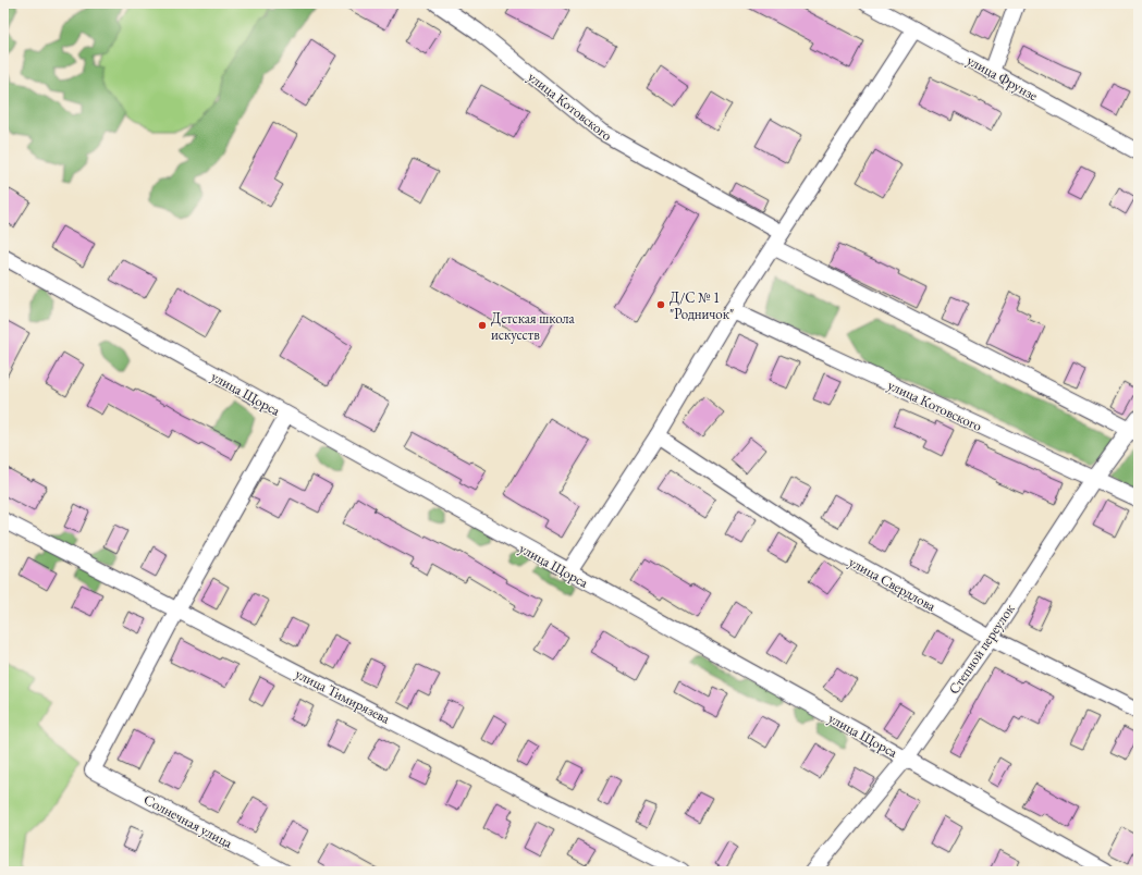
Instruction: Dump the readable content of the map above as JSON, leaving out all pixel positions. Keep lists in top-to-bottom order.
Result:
{
  "streets": {
    "street": [
      "улица Фрунзе",
      "улица Котовского",
      "улица Щорса",
      "улица Свердлова",
      "Степной переулок",
      "улица Тимирязева",
      "Солнечная улица"
    ]
  },
  "crossings": [
    ["улица Котовского", "Степной переулок"],
    ["улица Щорса", "Степной переулок"],
    ["улица Свердлова", "Степной переулок"],
    ["улица Тимирязева", "Солнечная улица"]
  ],
  "places": ["Д/С № 1 \"Родничок\"", "Детская школа искусств"]
}
